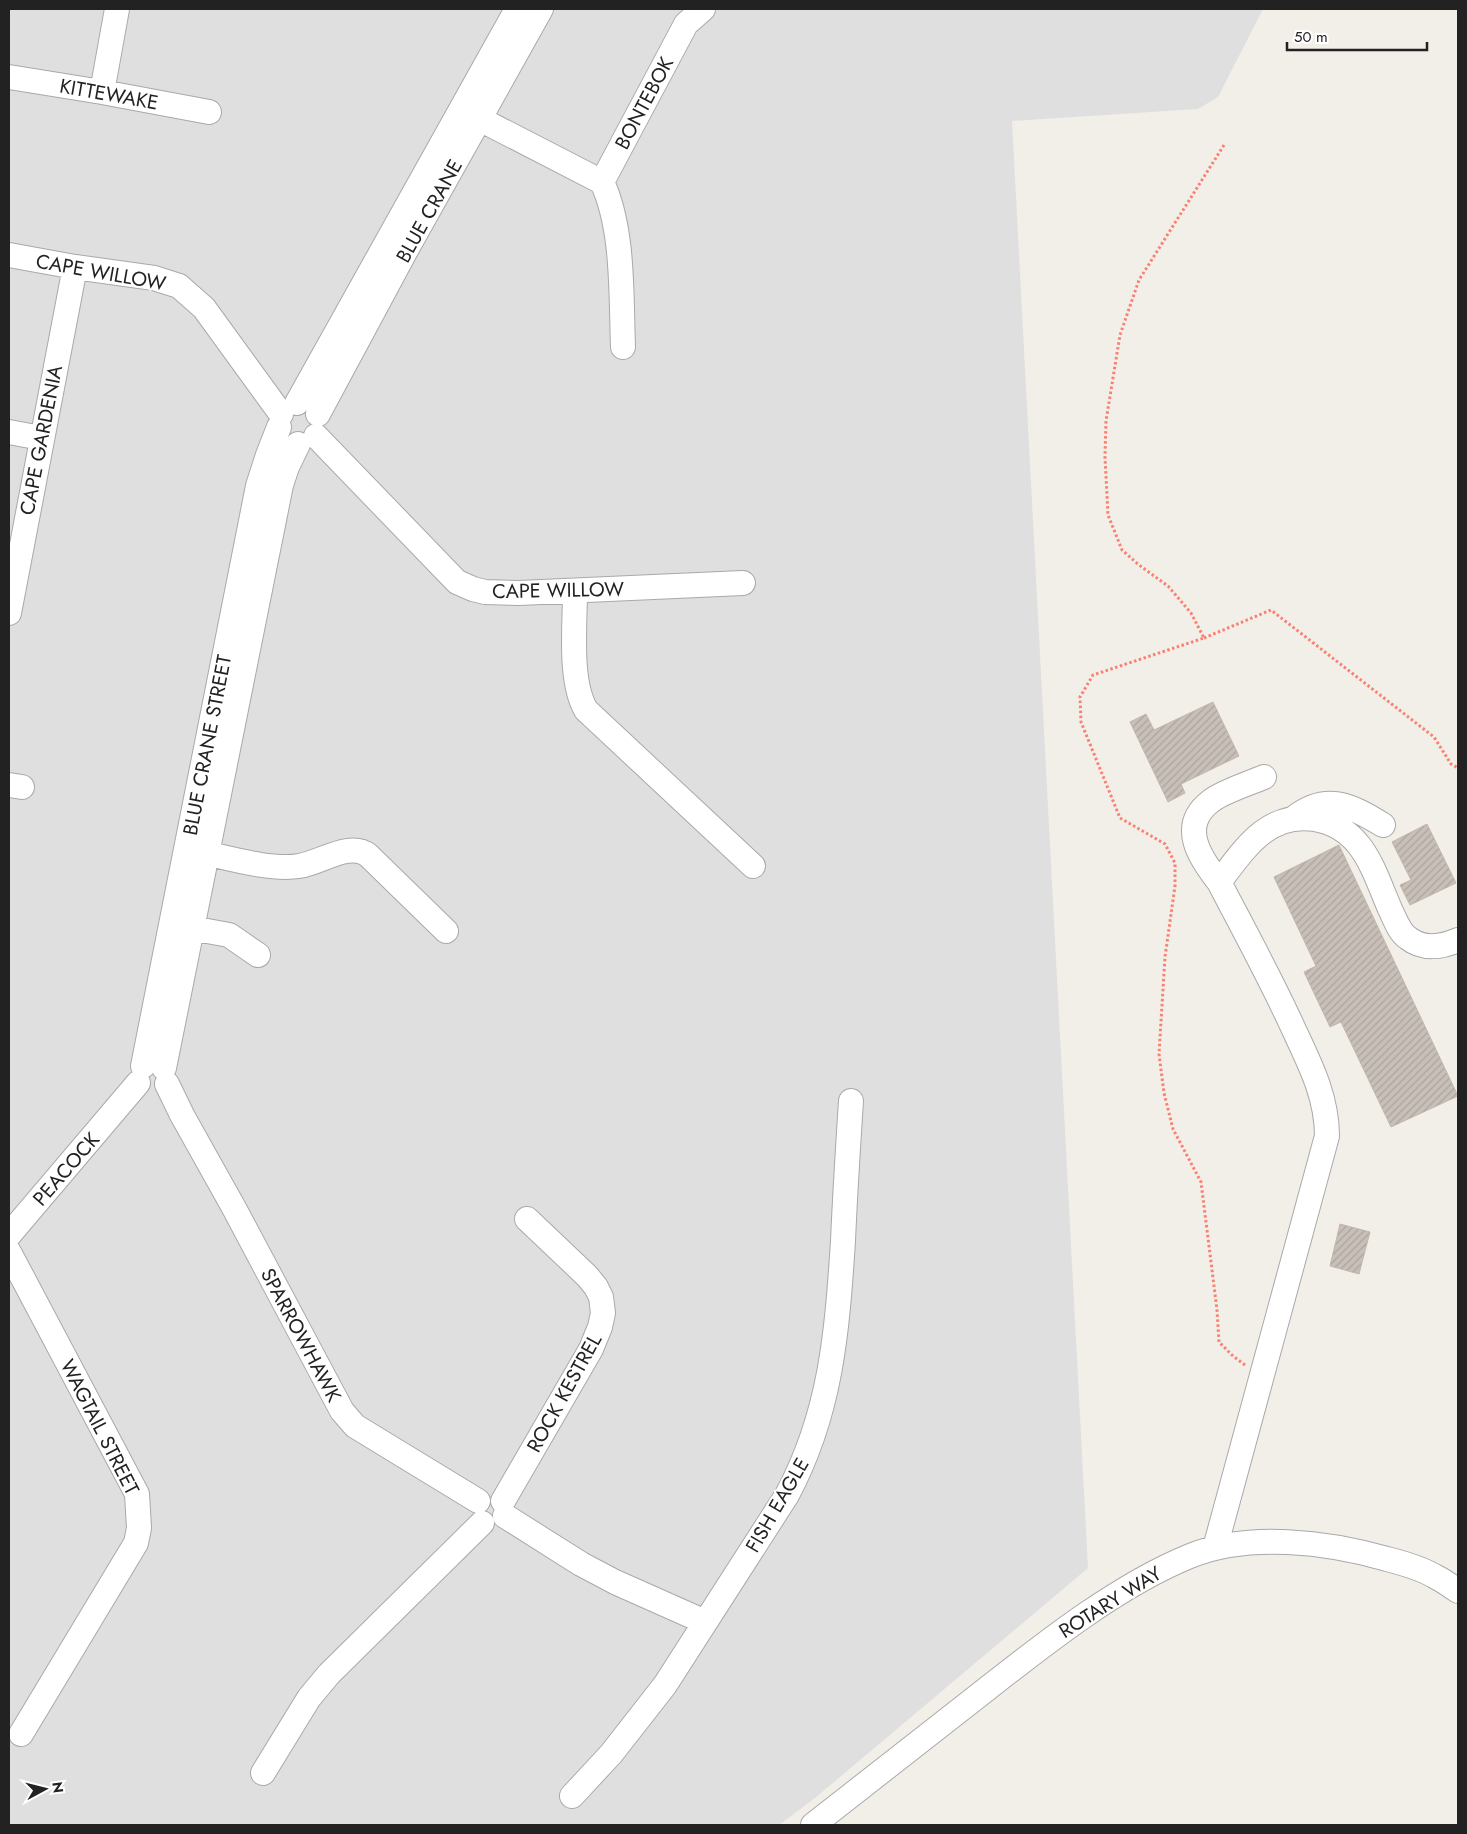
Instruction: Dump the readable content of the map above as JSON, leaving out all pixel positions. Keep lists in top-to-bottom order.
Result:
{
  "streets": {
    "street": [
      "KITTEWAKE",
      "BONTEBOK",
      "BLUE CRANE",
      "CAPE WILLOW",
      "CAPE GARDENIA",
      "BLUE CRANE STREET",
      "PEACOCK",
      "SPARROWHAWK",
      "ROCK KESTREL",
      "WAGTAIL STREET",
      "FISH EAGLE",
      "ROTARY WAY"
    ]
  },
  "crossings": [
    ["BLUE CRANE", "CAPE WILLOW"],
    ["BLUE CRANE", "BLUE CRANE STREET"],
    ["CAPE WILLOW", "CAPE GARDENIA"],
    ["CAPE WILLOW", "BLUE CRANE STREET"],
    ["BLUE CRANE STREET", "PEACOCK"],
    ["BLUE CRANE STREET", "SPARROWHAWK"],
    ["PEACOCK", "SPARROWHAWK"]
  ],
  "scale_bar": "50 m",
  "north": "right"
}
